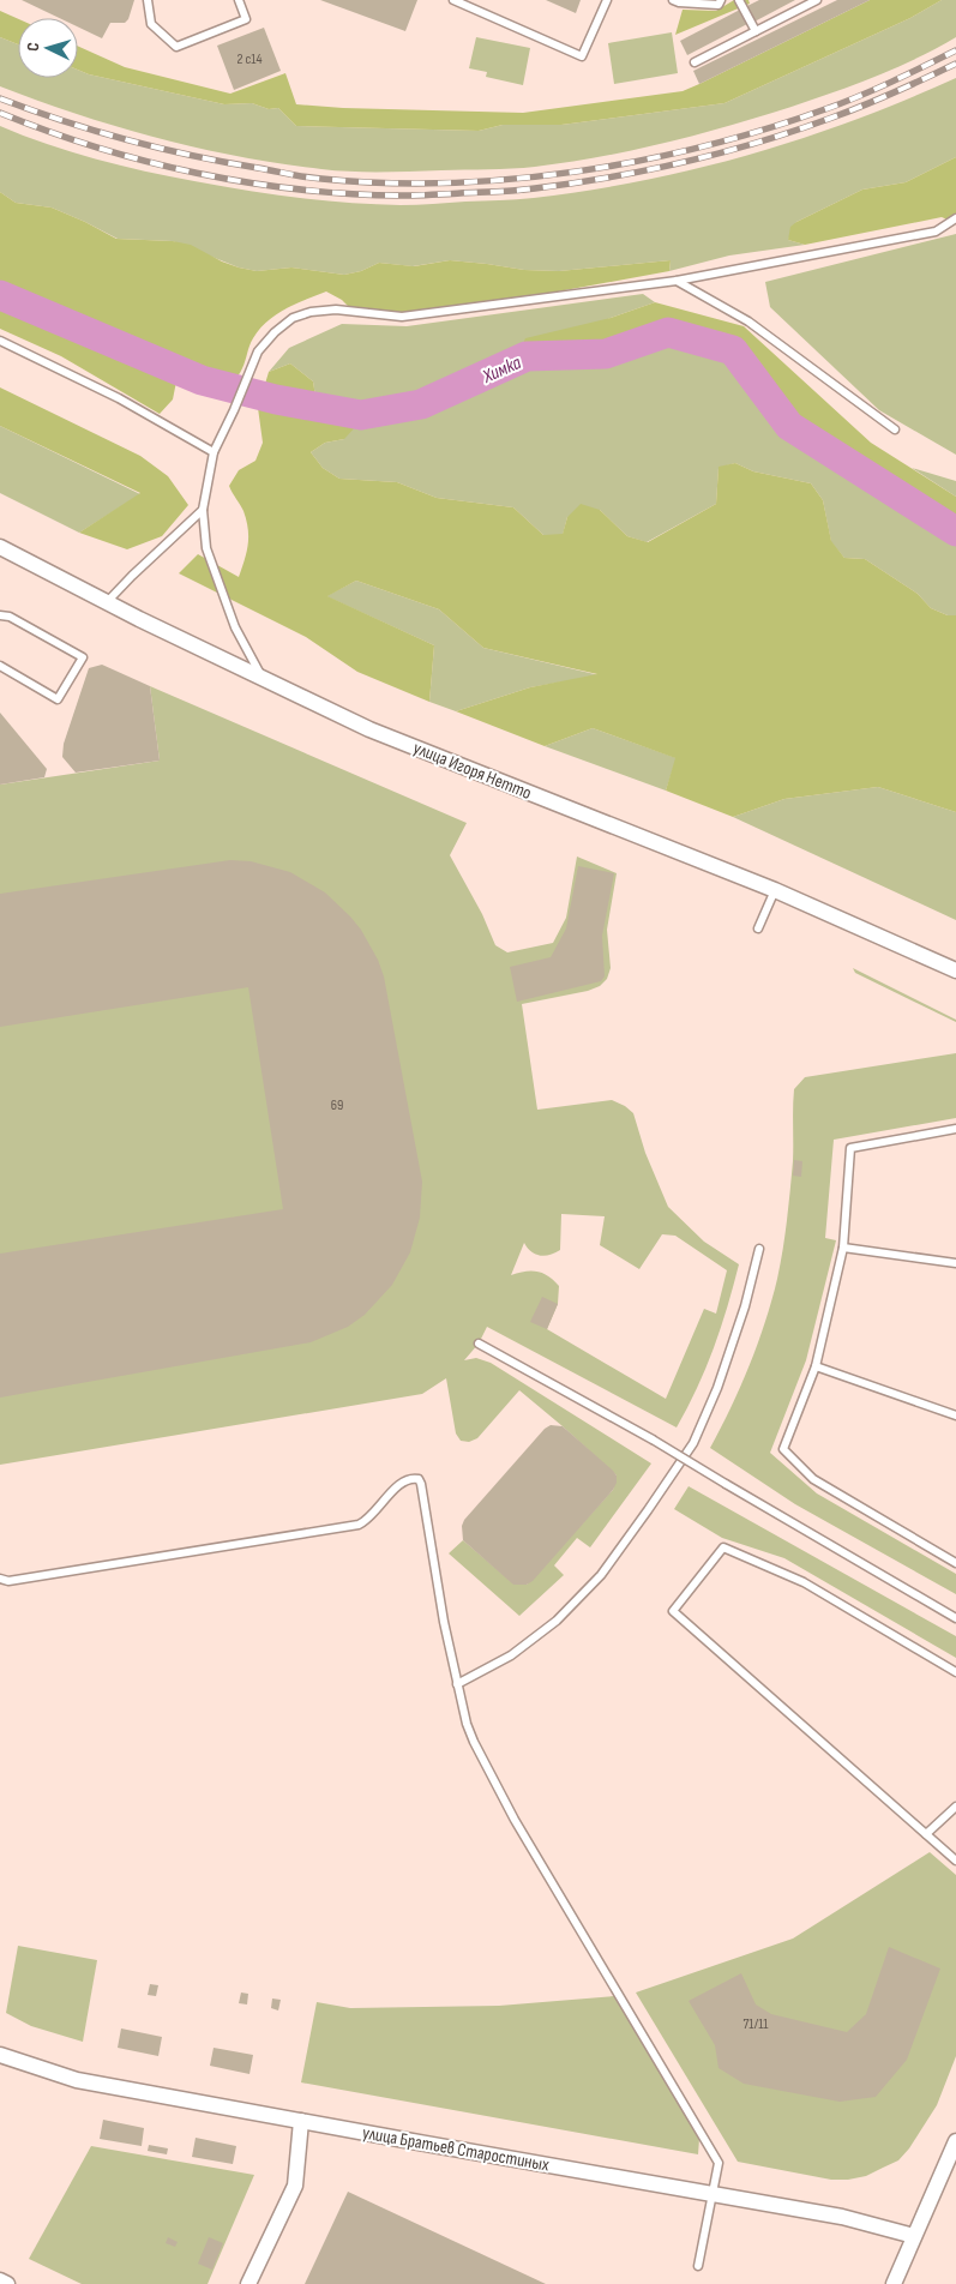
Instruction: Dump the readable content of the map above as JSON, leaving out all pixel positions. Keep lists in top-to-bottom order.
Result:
{
  "streets": {
    "street": ["улица Игоря Нетто", "улица Братьев Старостиных"]
  },
  "water": ["Химка"],
  "house_numbers": ["2 с14", "69", "71/11"],
  "north": "left"
}
